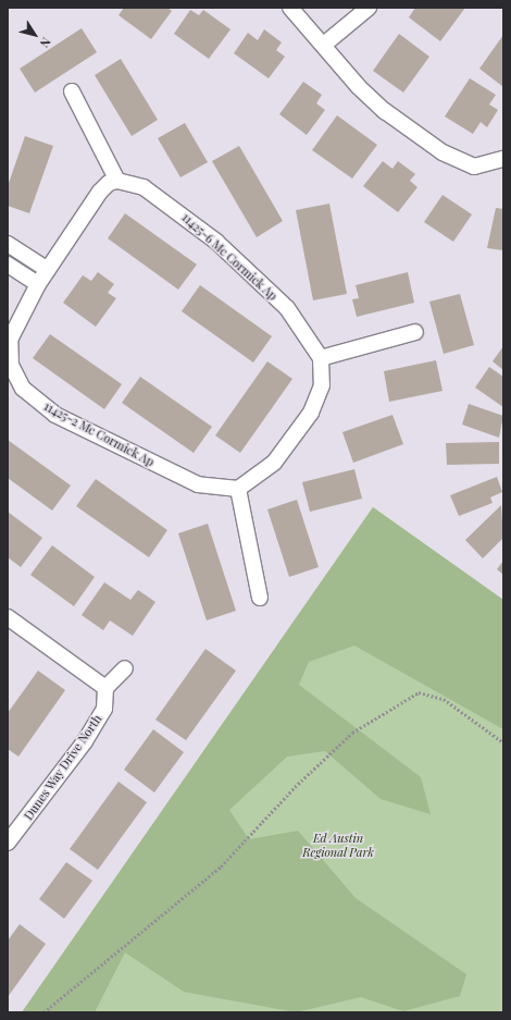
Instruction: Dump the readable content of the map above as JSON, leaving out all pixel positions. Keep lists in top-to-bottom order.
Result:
{
  "streets": {
    "street": ["11425-6 Mc Cormick Ap", "11425-2 Mc Cormick Ap", "Dunes Way Drive North"]
  },
  "crossings": [
    ["11425-6 Mc Cormick Ap", "11425-2 Mc Cormick Ap"]
  ],
  "parks": ["Ed Austin Regional Park"],
  "north": "bottom right"
}
